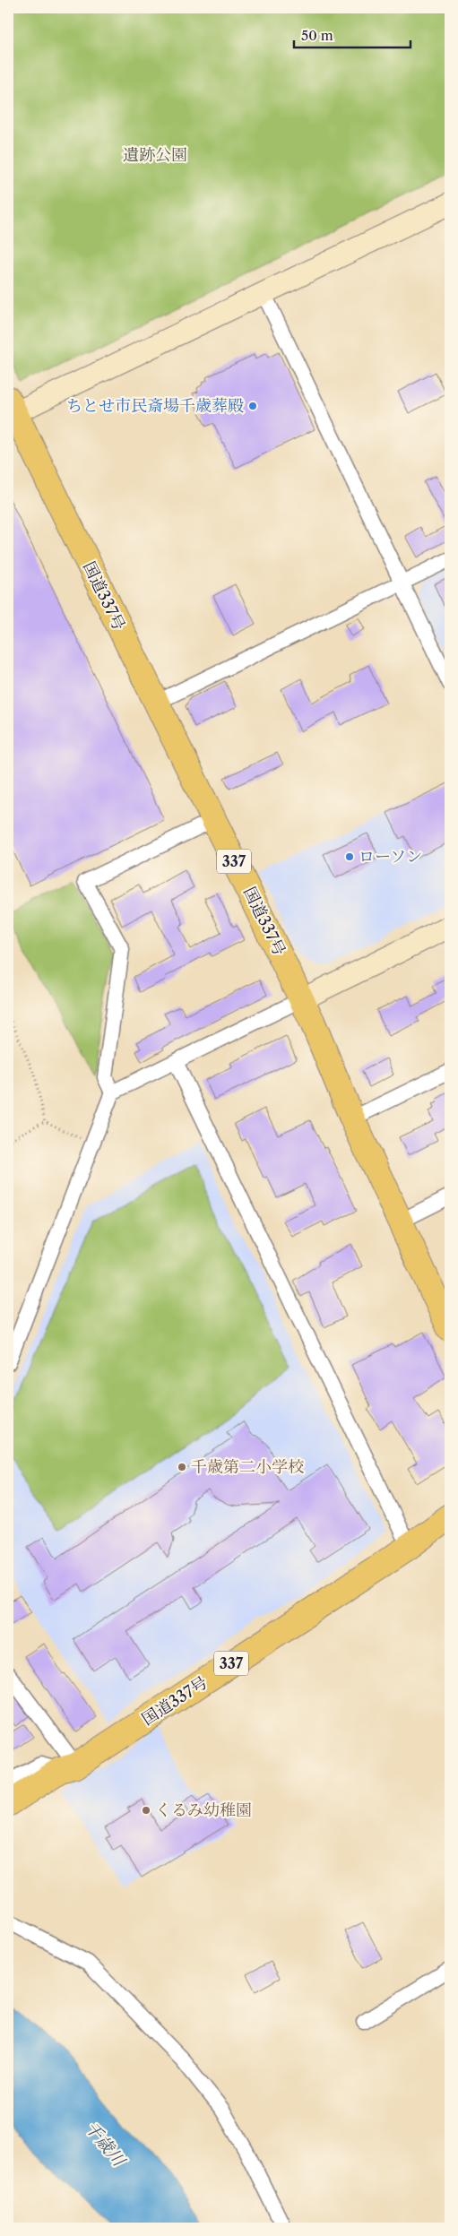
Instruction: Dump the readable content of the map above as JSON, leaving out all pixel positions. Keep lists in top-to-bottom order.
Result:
{
  "streets": {
    "highway": ["国道337号", "337"]
  },
  "water": ["千歳川"],
  "parks": ["遺跡公園"],
  "places": [
    "ちとせ市民斎場千歳葬殿",
    "ローソン",
    "千歳第二小学校",
    "くるみ幼稚園"
  ],
  "scale_bar": "50 m"
}
